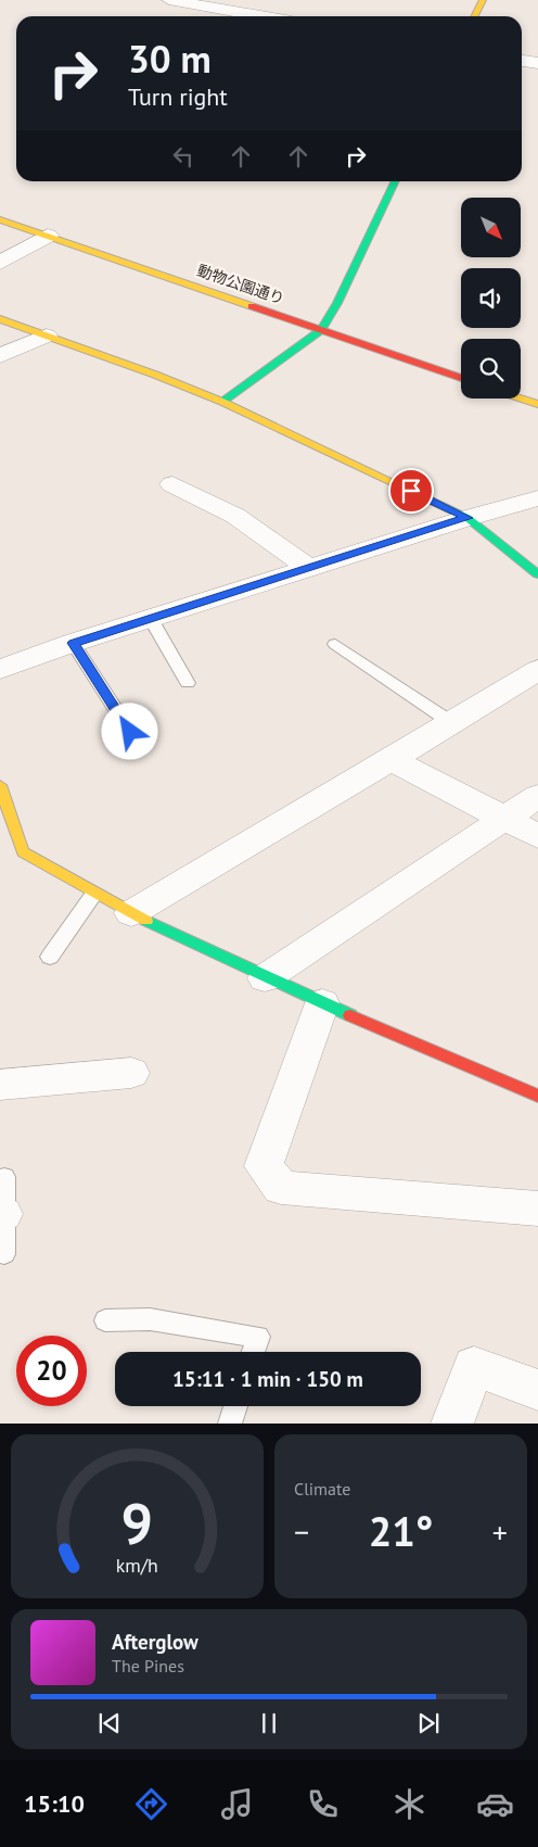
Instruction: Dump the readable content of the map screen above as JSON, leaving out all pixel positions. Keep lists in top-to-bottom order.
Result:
{
  "streets": {
    "street": ["動物公園通り"]
  },
  "north": "bottom right",
  "page": {
    "turn": ["30 m", "Turn right"],
    "limit": "20",
    "trip": "15:11 · 1 min · 150 m",
    "tile": "Climate",
    "heat": ["−", "21°", "+"],
    "song": ["Afterglow", "The Pines"],
    "tabs": "15:10",
    "gauge": ["9", "km/h"]
  }
}
